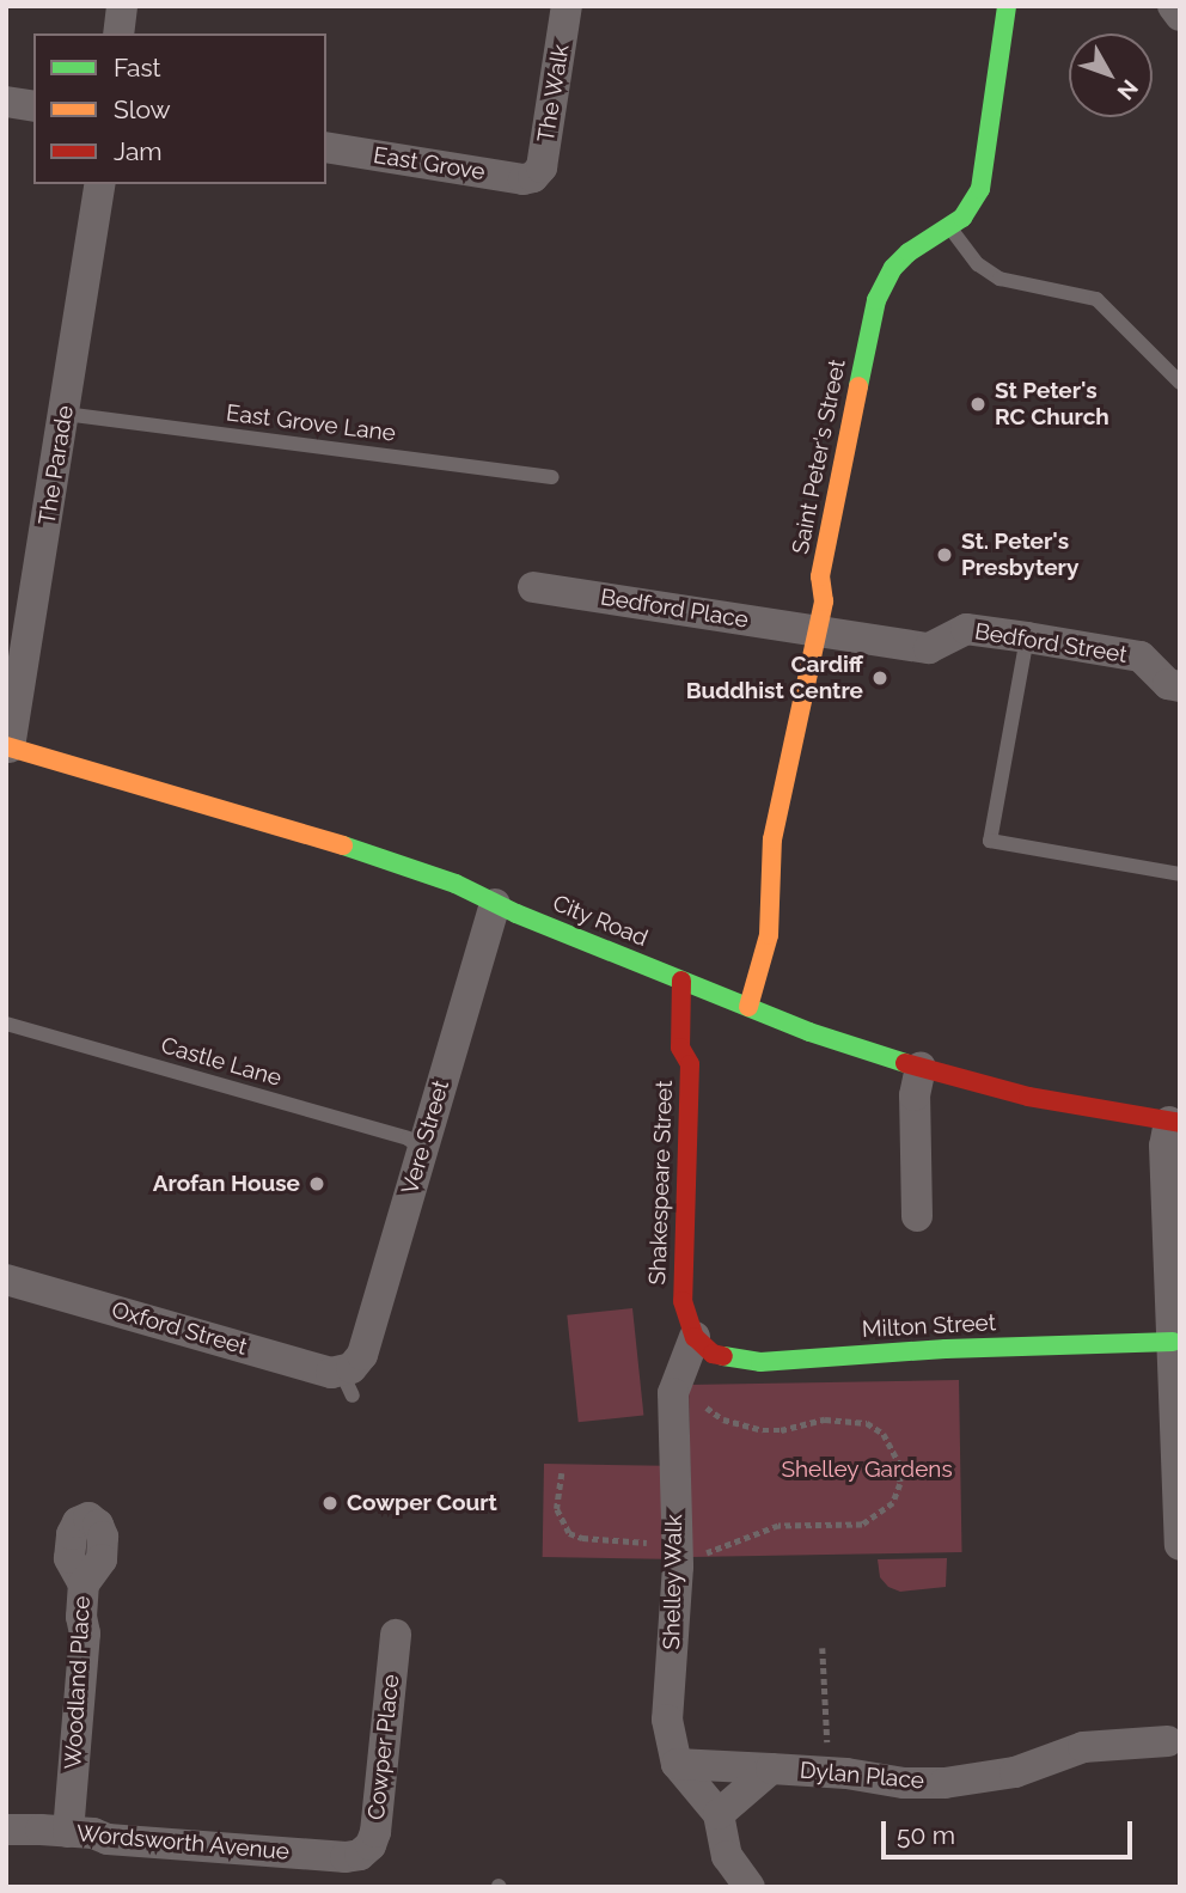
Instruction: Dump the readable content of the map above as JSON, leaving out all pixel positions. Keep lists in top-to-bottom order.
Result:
{
  "streets": {
    "street": [
      "The Walk",
      "East Grove",
      "Saint Peter's Street",
      "The Parade",
      "Bedford Place",
      "Bedford Street",
      "City Road",
      "Vere Street",
      "Shakespeare Street",
      "Milton Street",
      "Oxford Street",
      "Shelley Walk",
      "Woodland Place",
      "Cowper Place",
      "Dylan Place",
      "Wordsworth Avenue"
    ],
    "lane": ["East Grove Lane", "Castle Lane"]
  },
  "crossings": [
    ["The Walk", "East Grove"],
    ["East Grove Lane", "The Parade"],
    ["Saint Peter's Street", "Bedford Place"],
    ["Saint Peter's Street", "Bedford Street"],
    ["Saint Peter's Street", "City Road"],
    ["The Parade", "City Road"],
    ["Bedford Place", "Bedford Street"],
    ["City Road", "Vere Street"],
    ["City Road", "Shakespeare Street"],
    ["Castle Lane", "Vere Street"],
    ["Vere Street", "Oxford Street"],
    ["Shakespeare Street", "Milton Street"],
    ["Shakespeare Street", "Shelley Walk"],
    ["Milton Street", "Shelley Walk"],
    ["Shelley Walk", "Dylan Place"],
    ["Woodland Place", "Wordsworth Avenue"],
    ["Cowper Place", "Wordsworth Avenue"]
  ],
  "parks": ["Shelley Gardens"],
  "places": [
    "St Peter's RC Church",
    "St. Peter's Presbytery",
    "Cardiff Buddhist Centre",
    "Arofan House",
    "Cowper Court"
  ],
  "legend": ["Fast", "Slow", "Jam"],
  "scale_bar": "50 m",
  "north": "bottom right"
}
